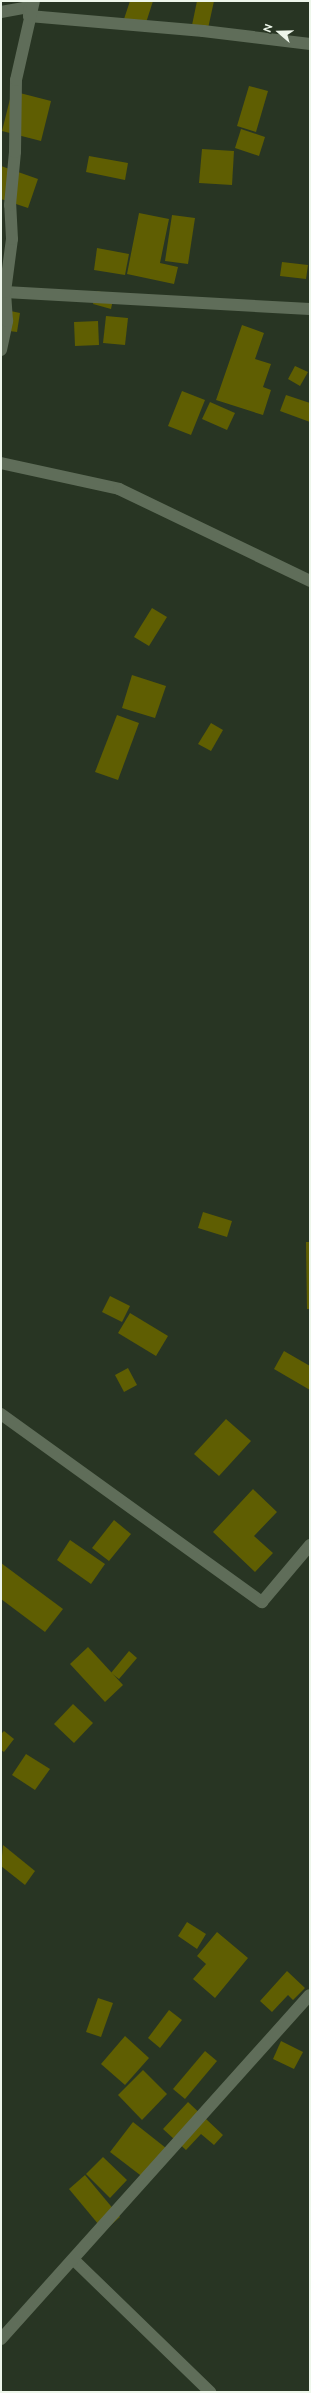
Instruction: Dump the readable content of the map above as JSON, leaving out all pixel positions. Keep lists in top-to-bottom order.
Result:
{
  "north": "left"
}
